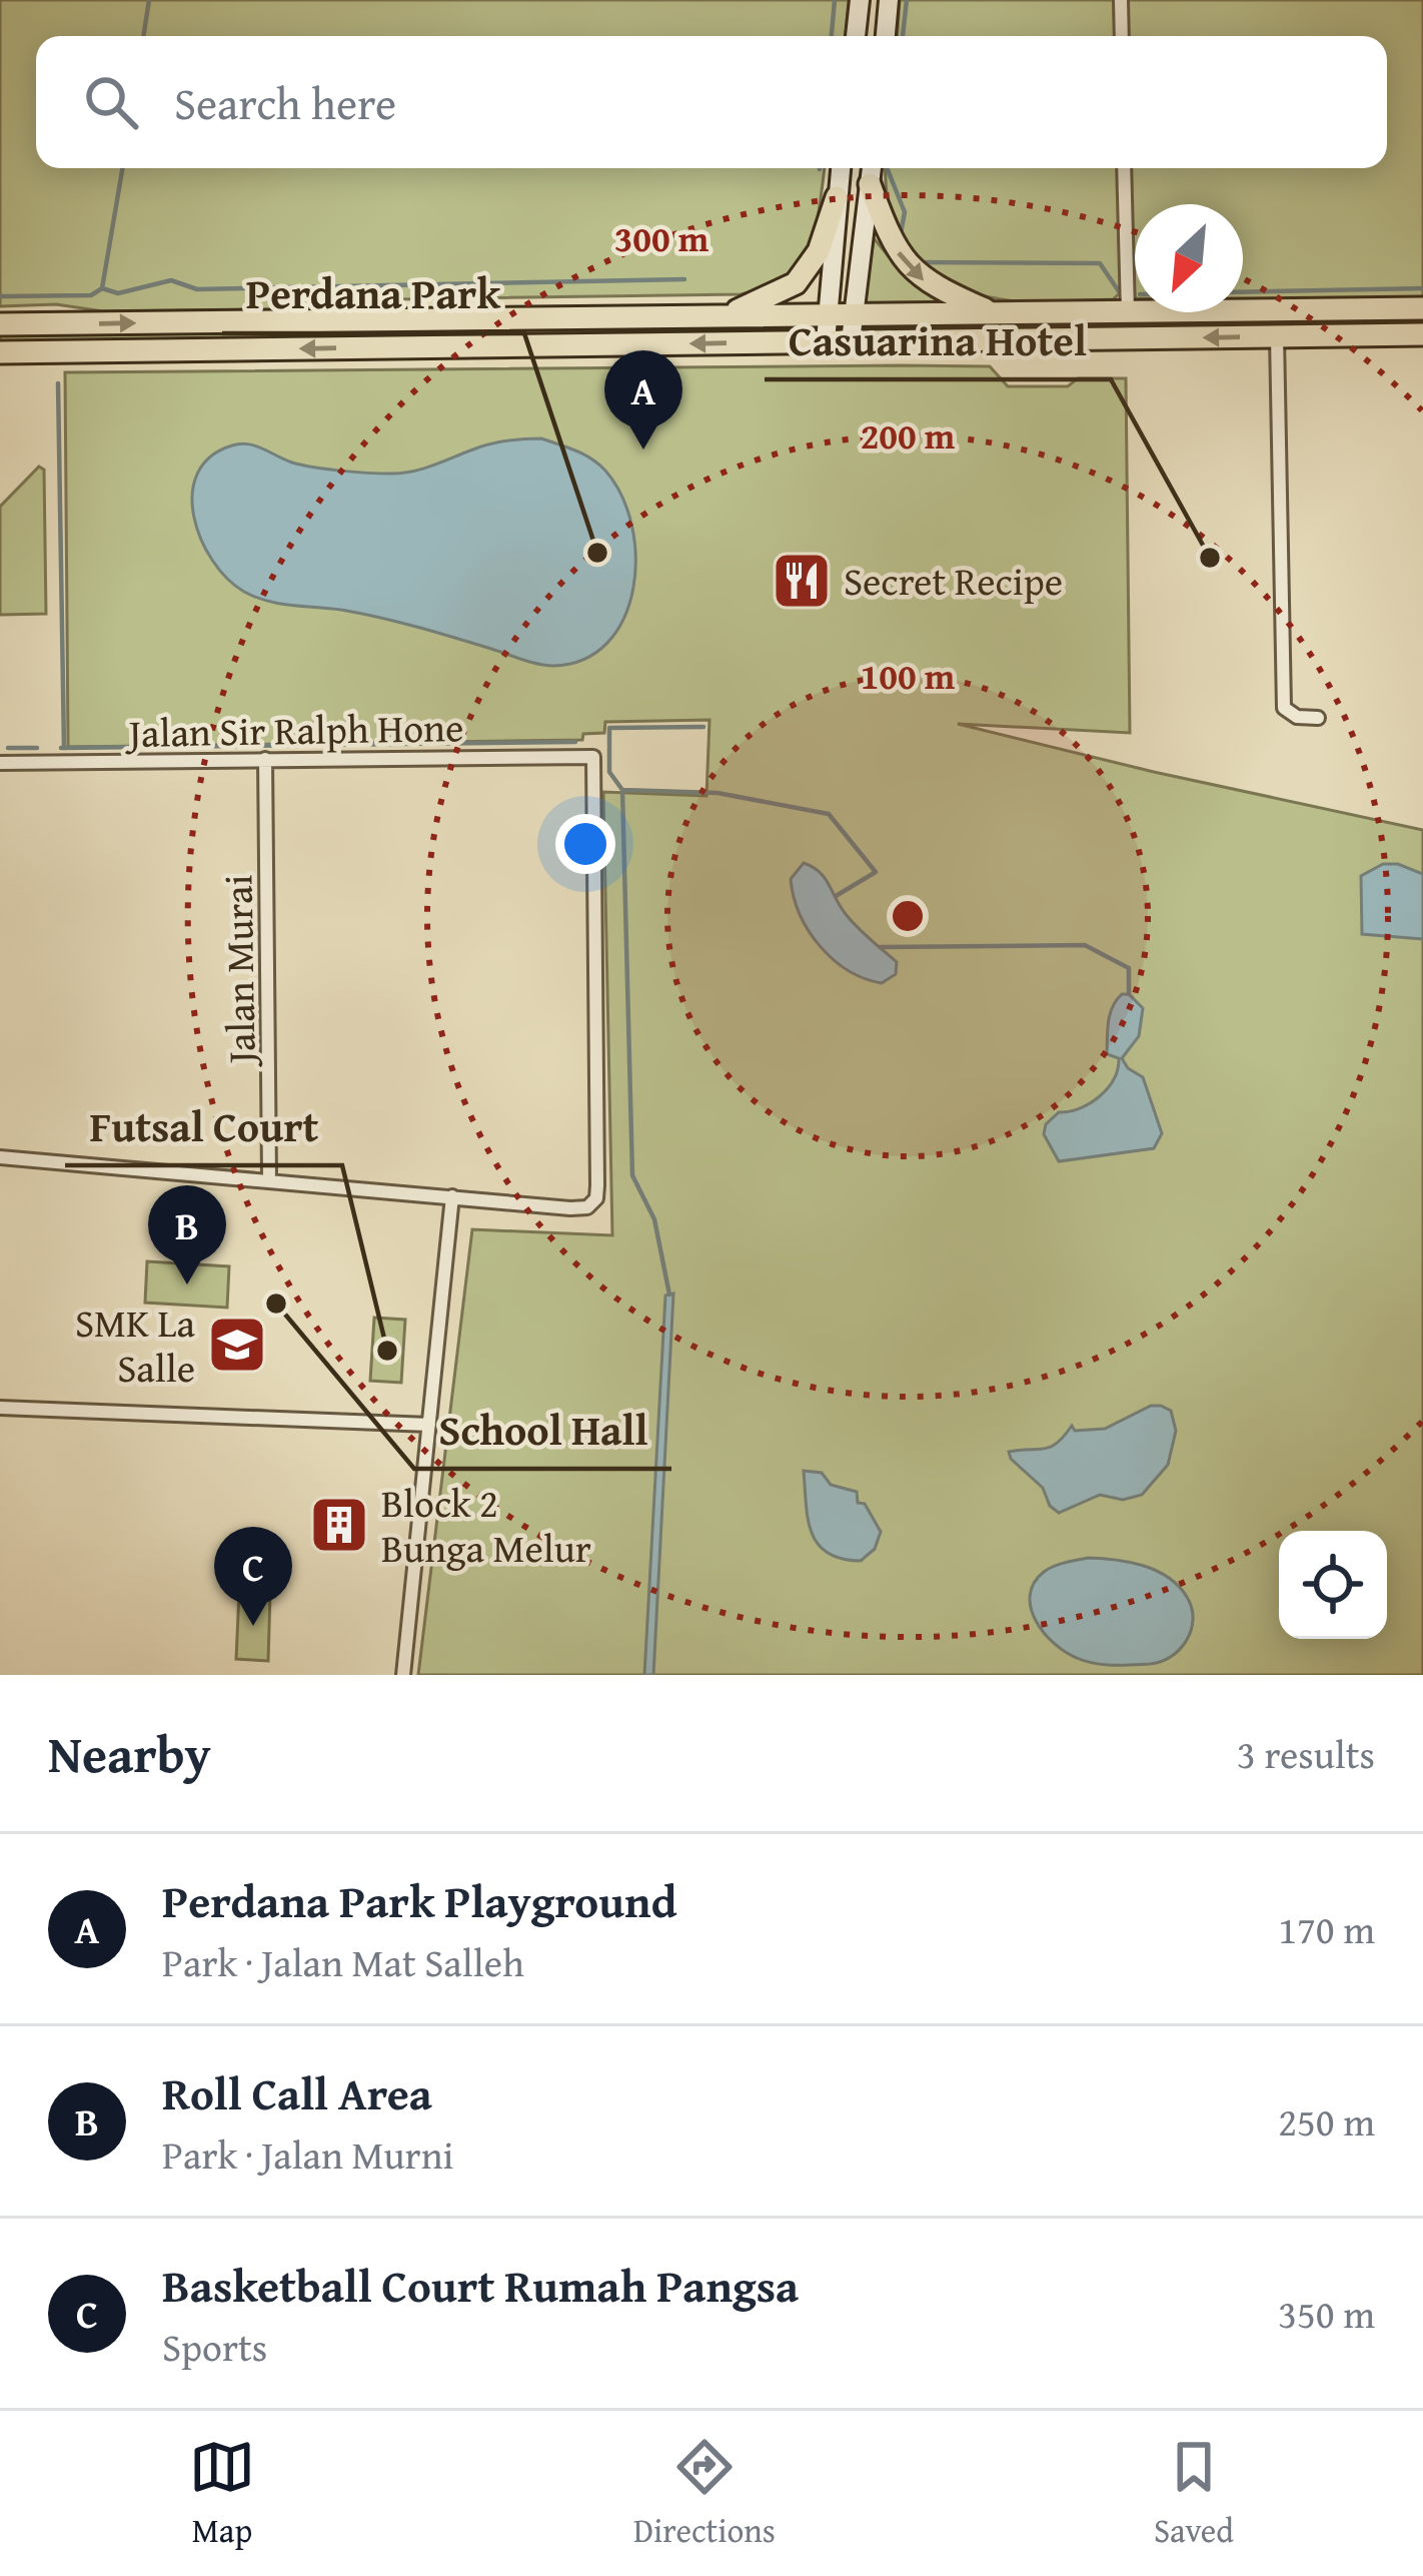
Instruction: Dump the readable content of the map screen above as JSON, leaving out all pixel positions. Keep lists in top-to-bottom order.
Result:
{
  "streets": {
    "street": ["Jalan Sir Ralph Hone", "Jalan Murai"]
  },
  "crossings": [
    ["Jalan Sir Ralph Hone", "Jalan Murai"]
  ],
  "places": {
    "other": [
      "Perdana Park",
      "Casuarina Hotel",
      "School Hall",
      "Futsal Court"
    ],
    "restaurant": ["Secret Recipe"],
    "school or university": ["SMK La Salle"],
    "building": ["Block 2 Bunga Melur"]
  },
  "north": "bottom left",
  "page": {
    "search": "Search here",
    "pins": ["A", "B", "C"],
    "heading": ["Nearby", "3 results"],
    "list": [
      {
        "mark": "A",
        "name": "Perdana Park Playground",
        "note": "Park · Jalan Mat Salleh",
        "value": "170 m"
      },
      {
        "mark": "B",
        "name": "Roll Call Area",
        "note": "Park · Jalan Murni",
        "value": "250 m"
      },
      {
        "mark": "C",
        "name": "Basketball Court Rumah Pangsa",
        "note": "Sports",
        "value": "350 m"
      }
    ],
    "nav": ["Map", "Directions", "Saved"]
  },
  "rings": ["300 m", "200 m", "100 m"]
}
